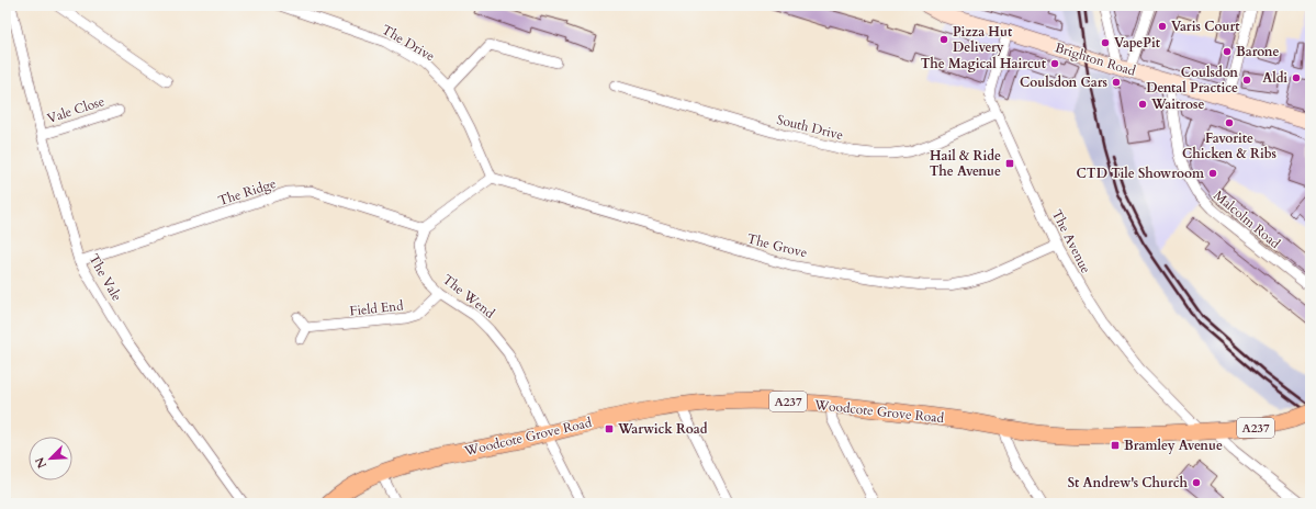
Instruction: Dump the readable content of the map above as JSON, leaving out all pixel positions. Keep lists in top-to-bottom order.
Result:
{
  "streets": {
    "main road": ["Brighton Road", "A237", "Woodcote Grove Road"],
    "street": [
      "The Drive",
      "Vale Close",
      "South Drive",
      "The Ridge",
      "Malcolm Road",
      "The Avenue",
      "The Grove",
      "The Vale",
      "The Wend",
      "Field End"
    ]
  },
  "crossings": [
    ["The Drive", "The Grove"],
    ["Brighton Road", "Malcolm Road"],
    ["Brighton Road", "The Avenue"],
    ["Vale Close", "The Vale"],
    ["South Drive", "The Avenue"],
    ["The Ridge", "The Vale"],
    ["The Ridge", "The Wend"],
    ["The Avenue", "The Grove"],
    ["The Avenue", "Woodcote Grove Road"],
    ["The Wend", "Field End"],
    ["The Wend", "Woodcote Grove Road"]
  ],
  "places": {
    "other": [
      "Varis Court",
      "Pizza Hut Delivery",
      "VapePit",
      "Barone",
      "The Magical Haircut",
      "Aldi",
      "Coulsdon Dental Practice",
      "Coulsdon Cars",
      "Waitrose",
      "Favorite Chicken & Ribs",
      "CTD Tile Showroom",
      "St Andrew's Church"
    ],
    "transit": ["Hail & Ride The Avenue", "Warwick Road", "Bramley Avenue"]
  },
  "north": "bottom left"
}
